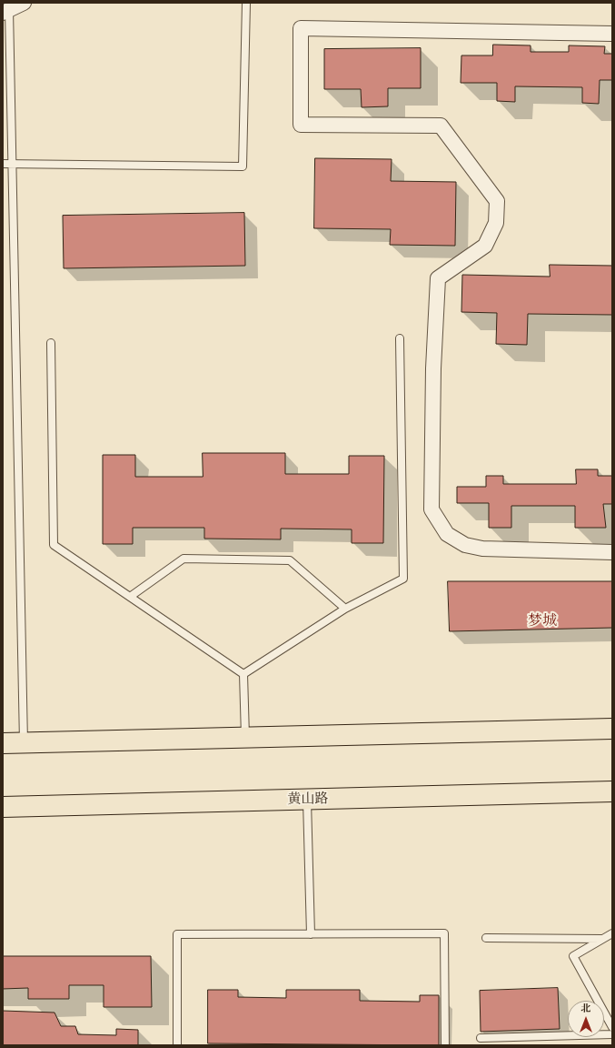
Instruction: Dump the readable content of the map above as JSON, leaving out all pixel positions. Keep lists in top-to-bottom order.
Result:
{
  "streets": {
    "main road": ["黄山路"]
  },
  "districts": ["梦城"],
  "north": "top"
}
